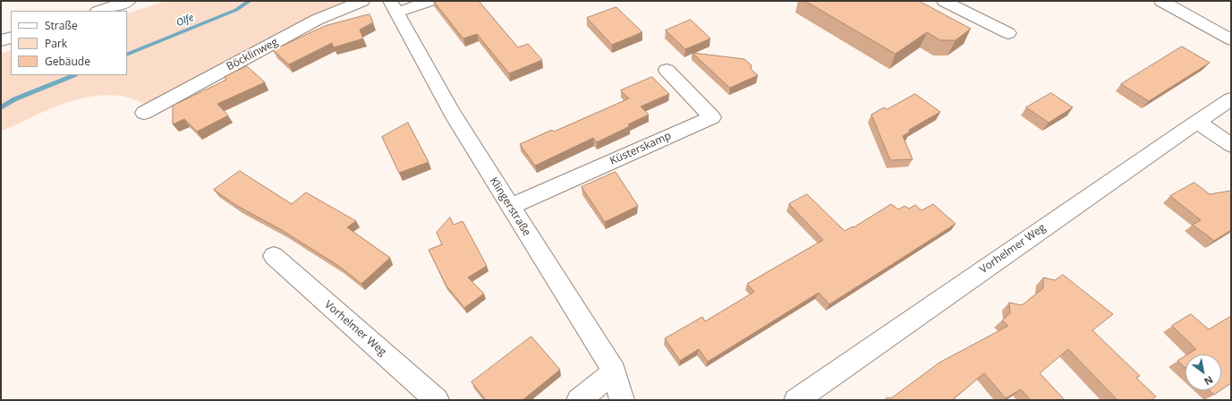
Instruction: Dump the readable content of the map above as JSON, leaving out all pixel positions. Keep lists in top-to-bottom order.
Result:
{
  "streets": {
    "street": [
      "Böcklinweg",
      "Küsterskamp",
      "Klingerstraße",
      "Vorhelmer Weg"
    ]
  },
  "crossings": [
    ["Küsterskamp", "Klingerstraße"]
  ],
  "water": ["Olfe"],
  "legend": ["Straße", "Park", "Gebäude"],
  "north": "bottom right"
}
